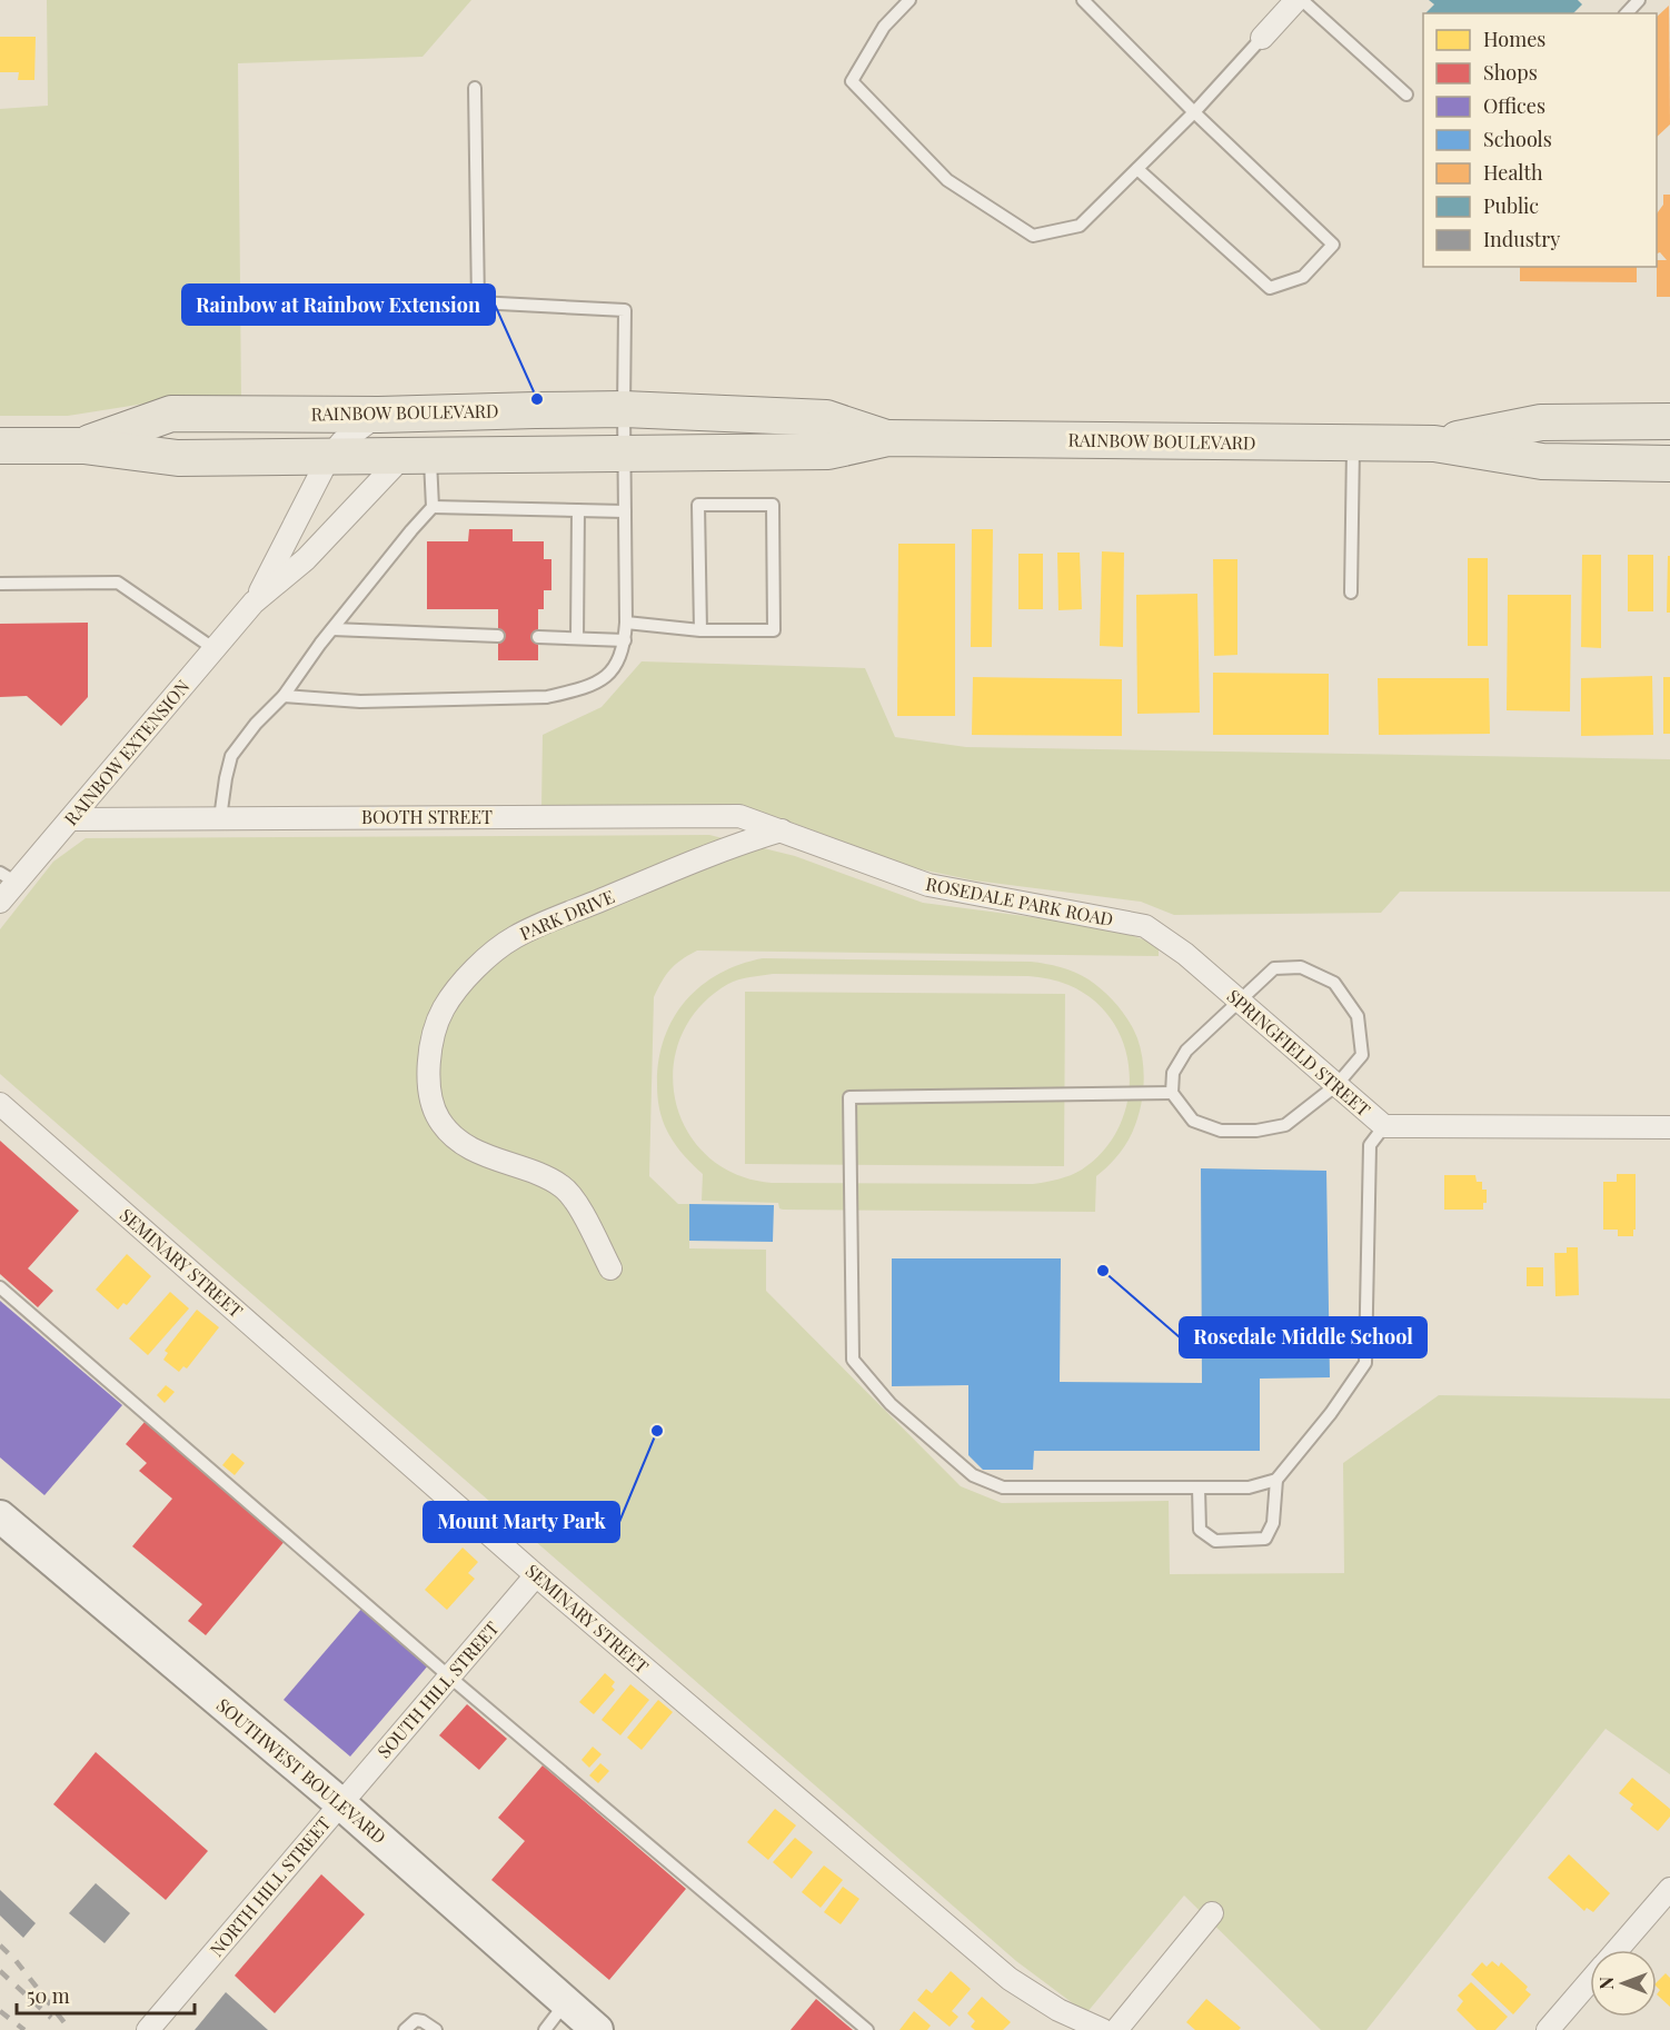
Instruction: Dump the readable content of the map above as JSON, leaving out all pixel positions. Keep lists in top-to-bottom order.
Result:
{
  "streets": {
    "main road": ["RAINBOW BOULEVARD", "SOUTHWEST BOULEVARD"],
    "street": [
      "RAINBOW EXTENSION",
      "BOOTH STREET",
      "ROSEDALE PARK ROAD",
      "PARK DRIVE",
      "SPRINGFIELD STREET",
      "SEMINARY STREET",
      "SOUTH HILL STREET",
      "NORTH HILL STREET"
    ]
  },
  "crossings": [
    ["RAINBOW BOULEVARD", "RAINBOW EXTENSION"],
    ["RAINBOW EXTENSION", "BOOTH STREET"],
    ["BOOTH STREET", "ROSEDALE PARK ROAD"],
    ["BOOTH STREET", "PARK DRIVE"],
    ["ROSEDALE PARK ROAD", "PARK DRIVE"],
    ["ROSEDALE PARK ROAD", "SPRINGFIELD STREET"],
    ["SEMINARY STREET", "SOUTH HILL STREET"],
    ["SOUTH HILL STREET", "SOUTHWEST BOULEVARD"],
    ["SOUTH HILL STREET", "NORTH HILL STREET"],
    ["SOUTHWEST BOULEVARD", "NORTH HILL STREET"]
  ],
  "places": ["Rainbow at Rainbow Extension", "Rosedale Middle School", "Mount Marty Park"],
  "legend": [
    "Homes",
    "Shops",
    "Offices",
    "Schools",
    "Health",
    "Public",
    "Industry"
  ],
  "scale_bar": "50 m",
  "north": "left"
}
